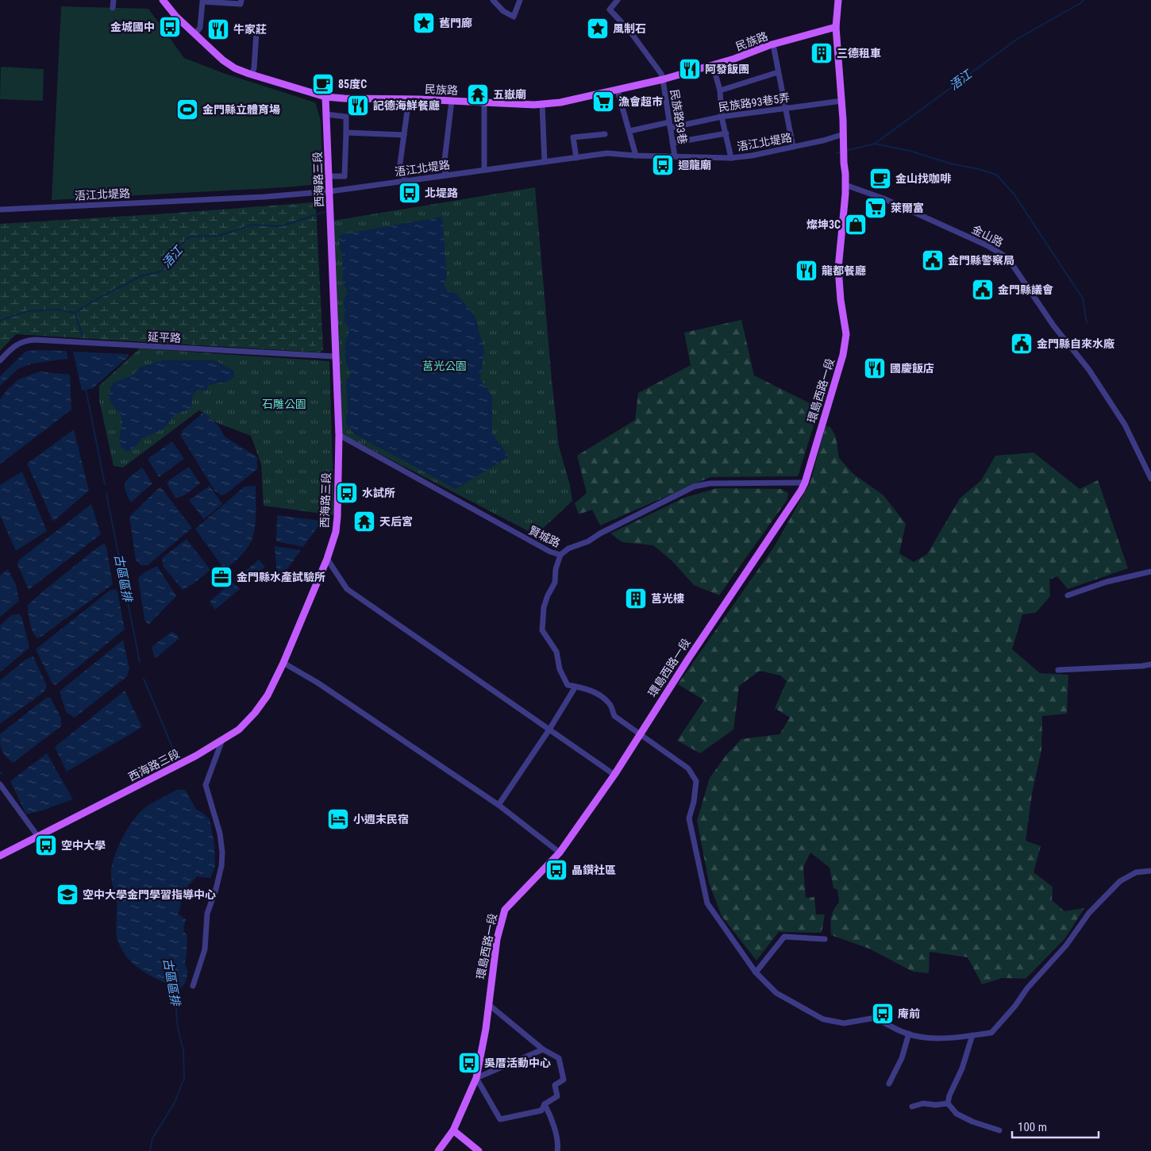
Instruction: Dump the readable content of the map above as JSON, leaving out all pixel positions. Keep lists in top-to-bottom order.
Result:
{
  "streets": {
    "main road": ["民族路", "西海路三段", "環島西路一段"],
    "street": [
      "民族路93巷5弄",
      "民族路93巷",
      "浯江北堤路",
      "金山路",
      "延平路",
      "賢城路"
    ]
  },
  "crossings": [
    ["民族路", "民族路93巷"],
    ["民族路", "西海路三段"],
    ["民族路93巷5弄", "民族路93巷"],
    ["民族路93巷", "浯江北堤路"],
    ["浯江北堤路", "西海路三段"],
    ["浯江北堤路", "環島西路一段"],
    ["西海路三段", "延平路"],
    ["西海路三段", "賢城路"],
    ["金山路", "環島西路一段"],
    ["環島西路一段", "賢城路"]
  ],
  "water": ["浯江", "古區區排"],
  "parks": ["莒光公園", "石雕公園"],
  "places": {
    "place": ["舊門廊", "風制石"],
    "bus stop": [
      "金城國中",
      "迴龍廟",
      "北堤路",
      "水試所",
      "空中大學",
      "晶鑽社區",
      "庵前",
      "吳厝活動中心"
    ],
    "restaurant": [
      "牛家莊",
      "阿發飯團",
      "記德海鮮餐廳",
      "龍都餐廳",
      "國慶飯店"
    ],
    "building": ["三德租車", "莒光樓"],
    "cafe": ["85度C", "金山找咖啡"],
    "temple": ["五嶽廟", "天后宮"],
    "supermarket": ["漁會超市", "萊爾富"],
    "sports": ["金門縣立體育場"],
    "shop": ["燦坤3C"],
    "public building": ["金門縣警察局", "金門縣議會", "金門縣自來水廠"],
    "office": ["金門縣水產試驗所"],
    "hotel": ["小週末民宿"],
    "school or university": ["空中大學金門學習指導中心"]
  },
  "scale_bar": "100 m"
}
